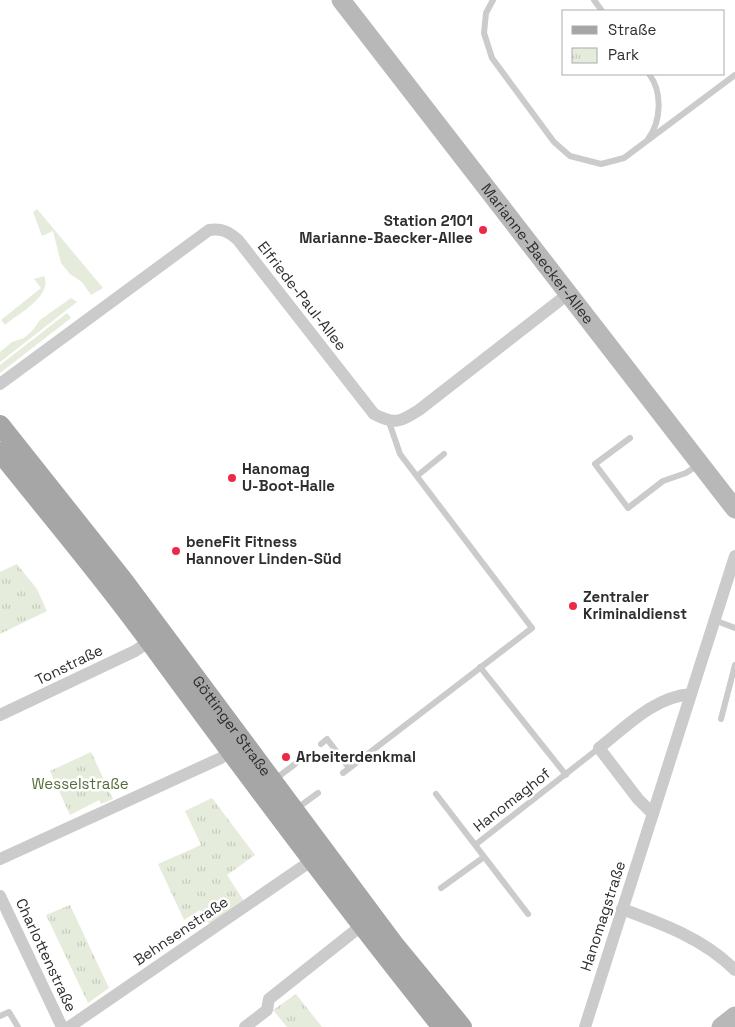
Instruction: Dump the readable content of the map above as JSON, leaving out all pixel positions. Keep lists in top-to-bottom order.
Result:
{
  "streets": {
    "main road": ["Göttinger Straße"],
    "street": [
      "Marianne-Baecker-Allee",
      "Elfriede-Paul-Allee",
      "Tonstraße",
      "Hanomagstraße",
      "Behnsenstraße",
      "Charlottenstraße"
    ],
    "lane": ["Hanomaghof"]
  },
  "crossings": [
    ["Tonstraße", "Göttinger Straße"],
    ["Göttinger Straße", "Behnsenstraße"]
  ],
  "parks": ["Wesselstraße"],
  "places": [
    "Station 2101 Marianne-Baecker-Allee",
    "Hanomag U-Boot-Halle",
    "beneFit Fitness Hannover Linden-Süd",
    "Zentraler Kriminaldienst",
    "Arbeiterdenkmal"
  ],
  "legend": ["Straße", "Park"]
}
